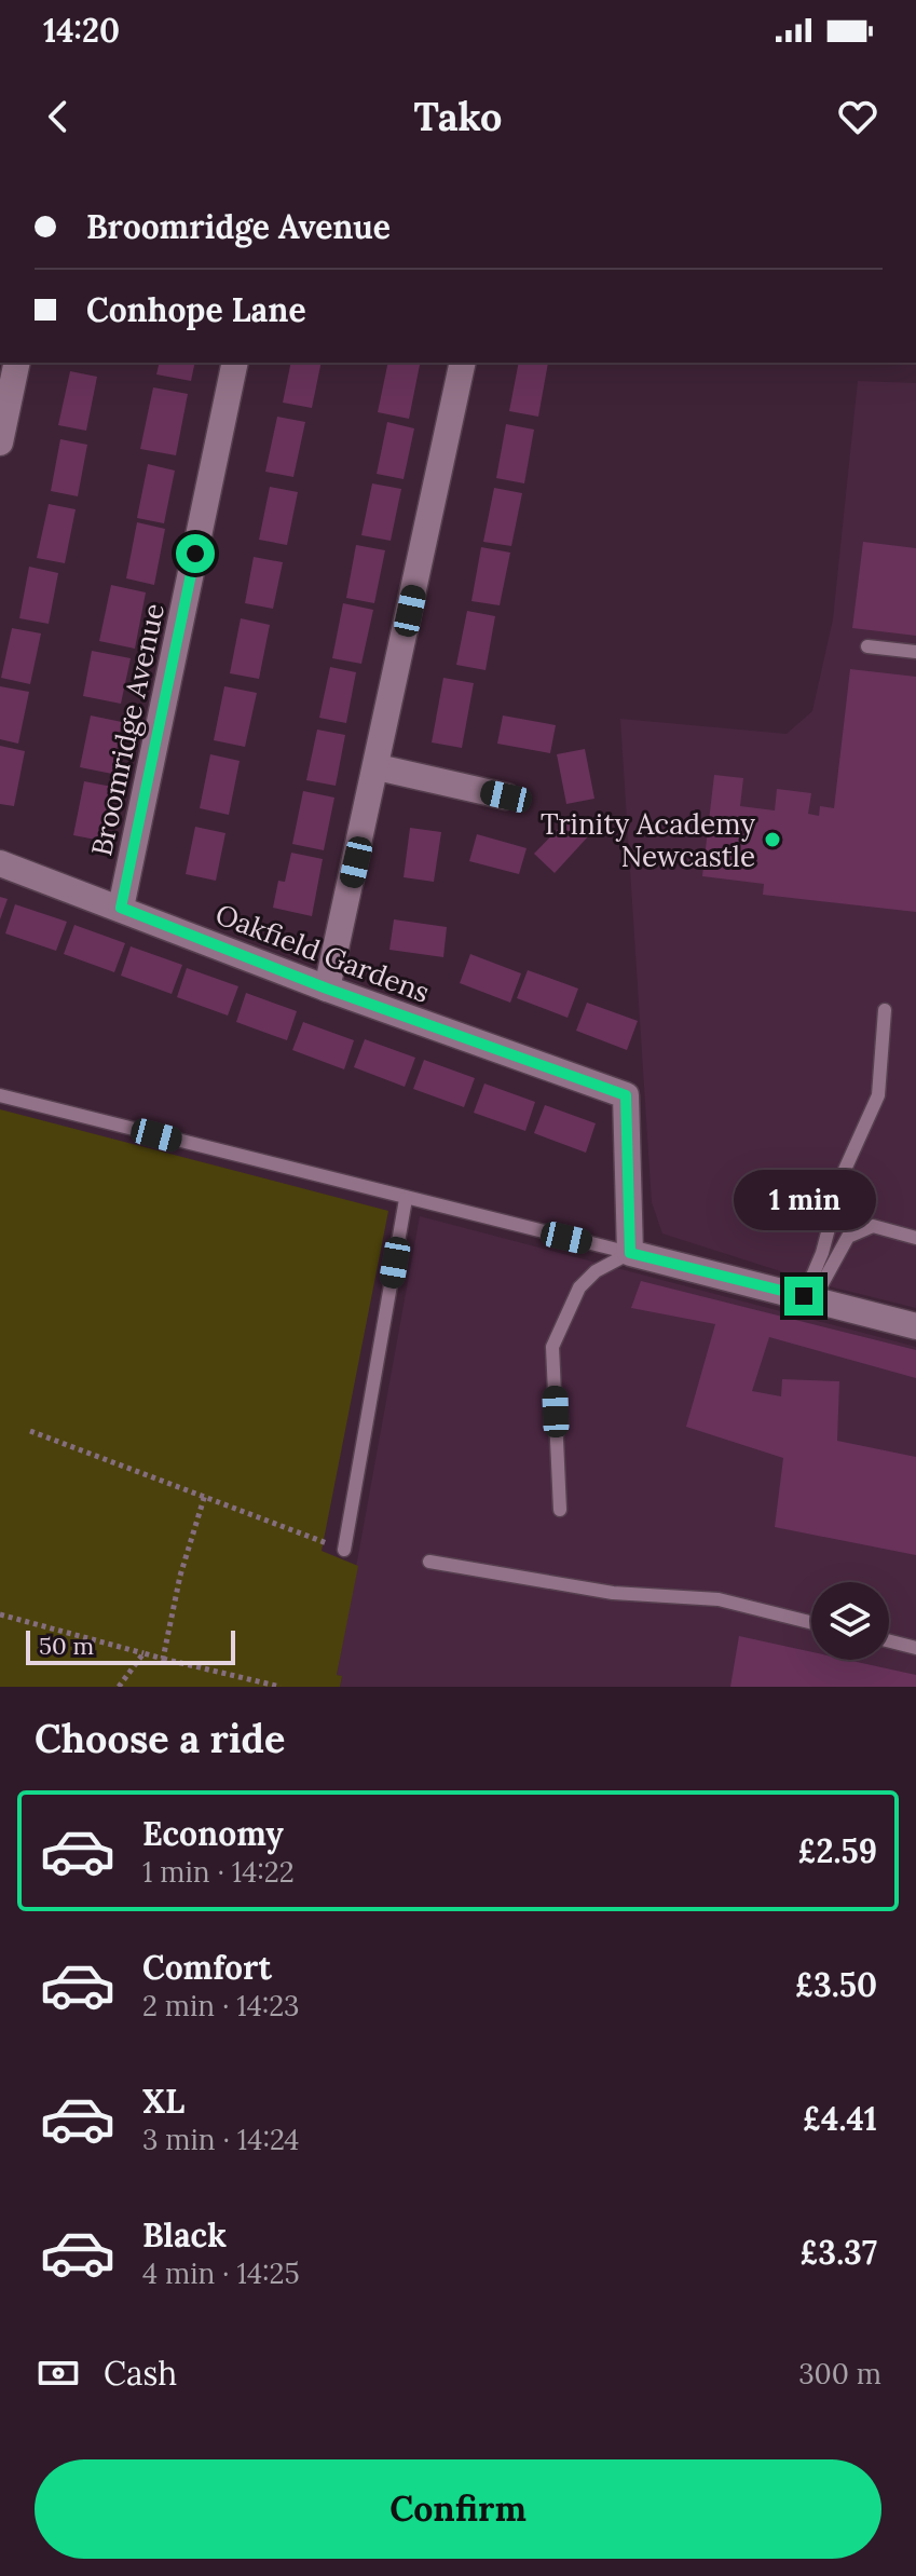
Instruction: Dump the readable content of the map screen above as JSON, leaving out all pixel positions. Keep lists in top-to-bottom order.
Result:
{
  "streets": {
    "street": ["Broomridge Avenue", "Oakfield Gardens"]
  },
  "crossings": [
    ["Broomridge Avenue", "Oakfield Gardens"]
  ],
  "places": ["Trinity Academy Newcastle"],
  "scale_bar": "50 m",
  "page": {
    "status": "14:20",
    "header": "Tako",
    "banner": ["Broomridge Avenue", "Conhope Lane"],
    "bubble": "1 min",
    "scale": "50 m",
    "heading": "Choose a ride",
    "list": [
      {
        "name": "Economy",
        "note": "1 min · 14:22",
        "value": "£2.59"
      },
      {
        "name": "Comfort",
        "note": "2 min · 14:23",
        "value": "£3.50"
      },
      {
        "name": "XL",
        "note": "3 min · 14:24",
        "value": "£4.41"
      },
      {
        "name": "Black",
        "note": "4 min · 14:25",
        "value": "£3.37"
      }
    ],
    "pay": ["Cash", "300 m"],
    "buttons": "Confirm"
  }
}
